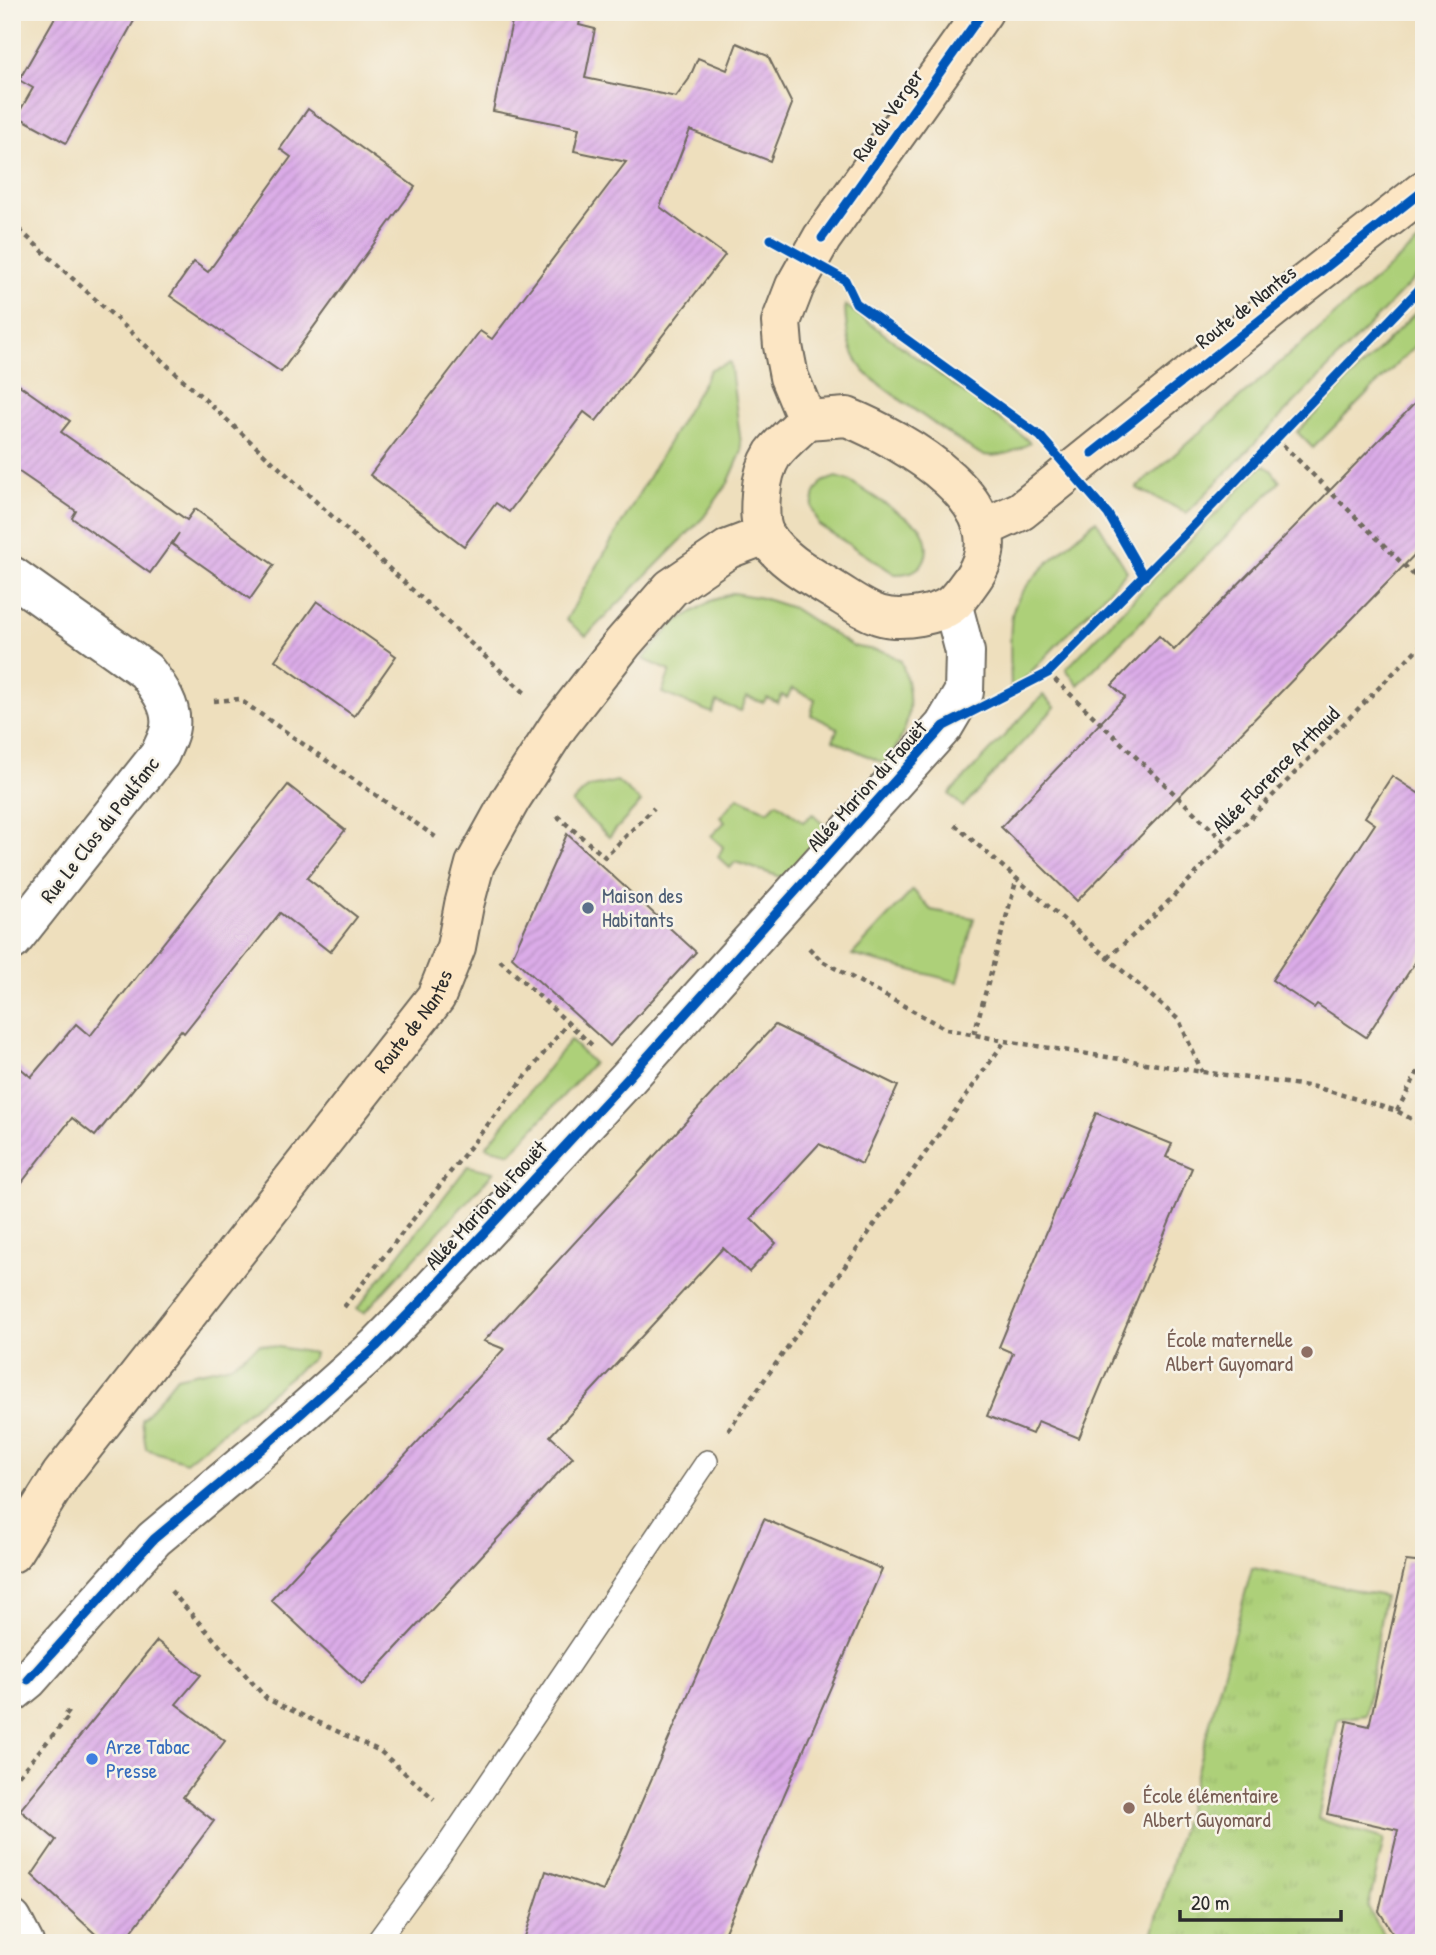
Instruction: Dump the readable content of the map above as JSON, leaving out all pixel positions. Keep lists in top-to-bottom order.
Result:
{
  "streets": {
    "main road": ["Rue du Verger", "Route de Nantes"],
    "street": ["Allée Marion du Faouët", "Rue Le Clos du Poulfanc"],
    "path": ["Allée Florence Arthaud"]
  },
  "crossings": [
    ["Rue du Verger", "Route de Nantes"],
    ["Rue du Verger", "Allée Marion du Faouët"],
    ["Route de Nantes", "Allée Marion du Faouët"]
  ],
  "places": [
    "Maison des Habitants",
    "École maternelle Albert Guyomard",
    "Arze Tabac Presse",
    "École élémentaire Albert Guyomard"
  ],
  "scale_bar": "20 m"
}
